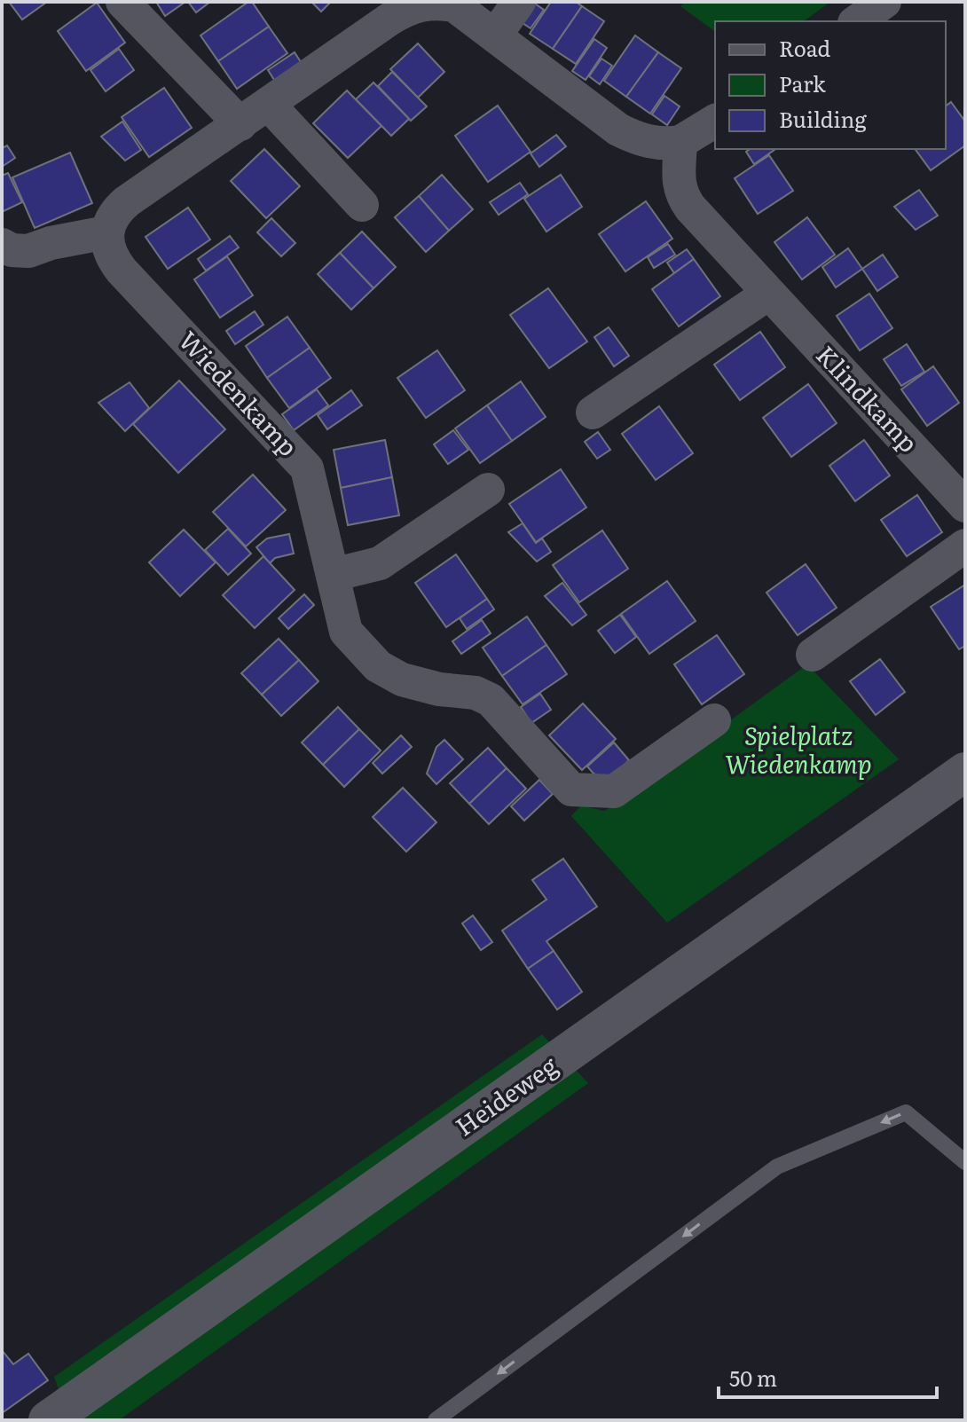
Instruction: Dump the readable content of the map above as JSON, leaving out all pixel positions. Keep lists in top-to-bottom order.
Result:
{
  "streets": {
    "main road": ["Heideweg"],
    "street": ["Wiedenkamp", "Klindkamp"]
  },
  "parks": ["Spielplatz Wiedenkamp"],
  "legend": ["Road", "Park", "Building"],
  "scale_bar": "50 m"
}
